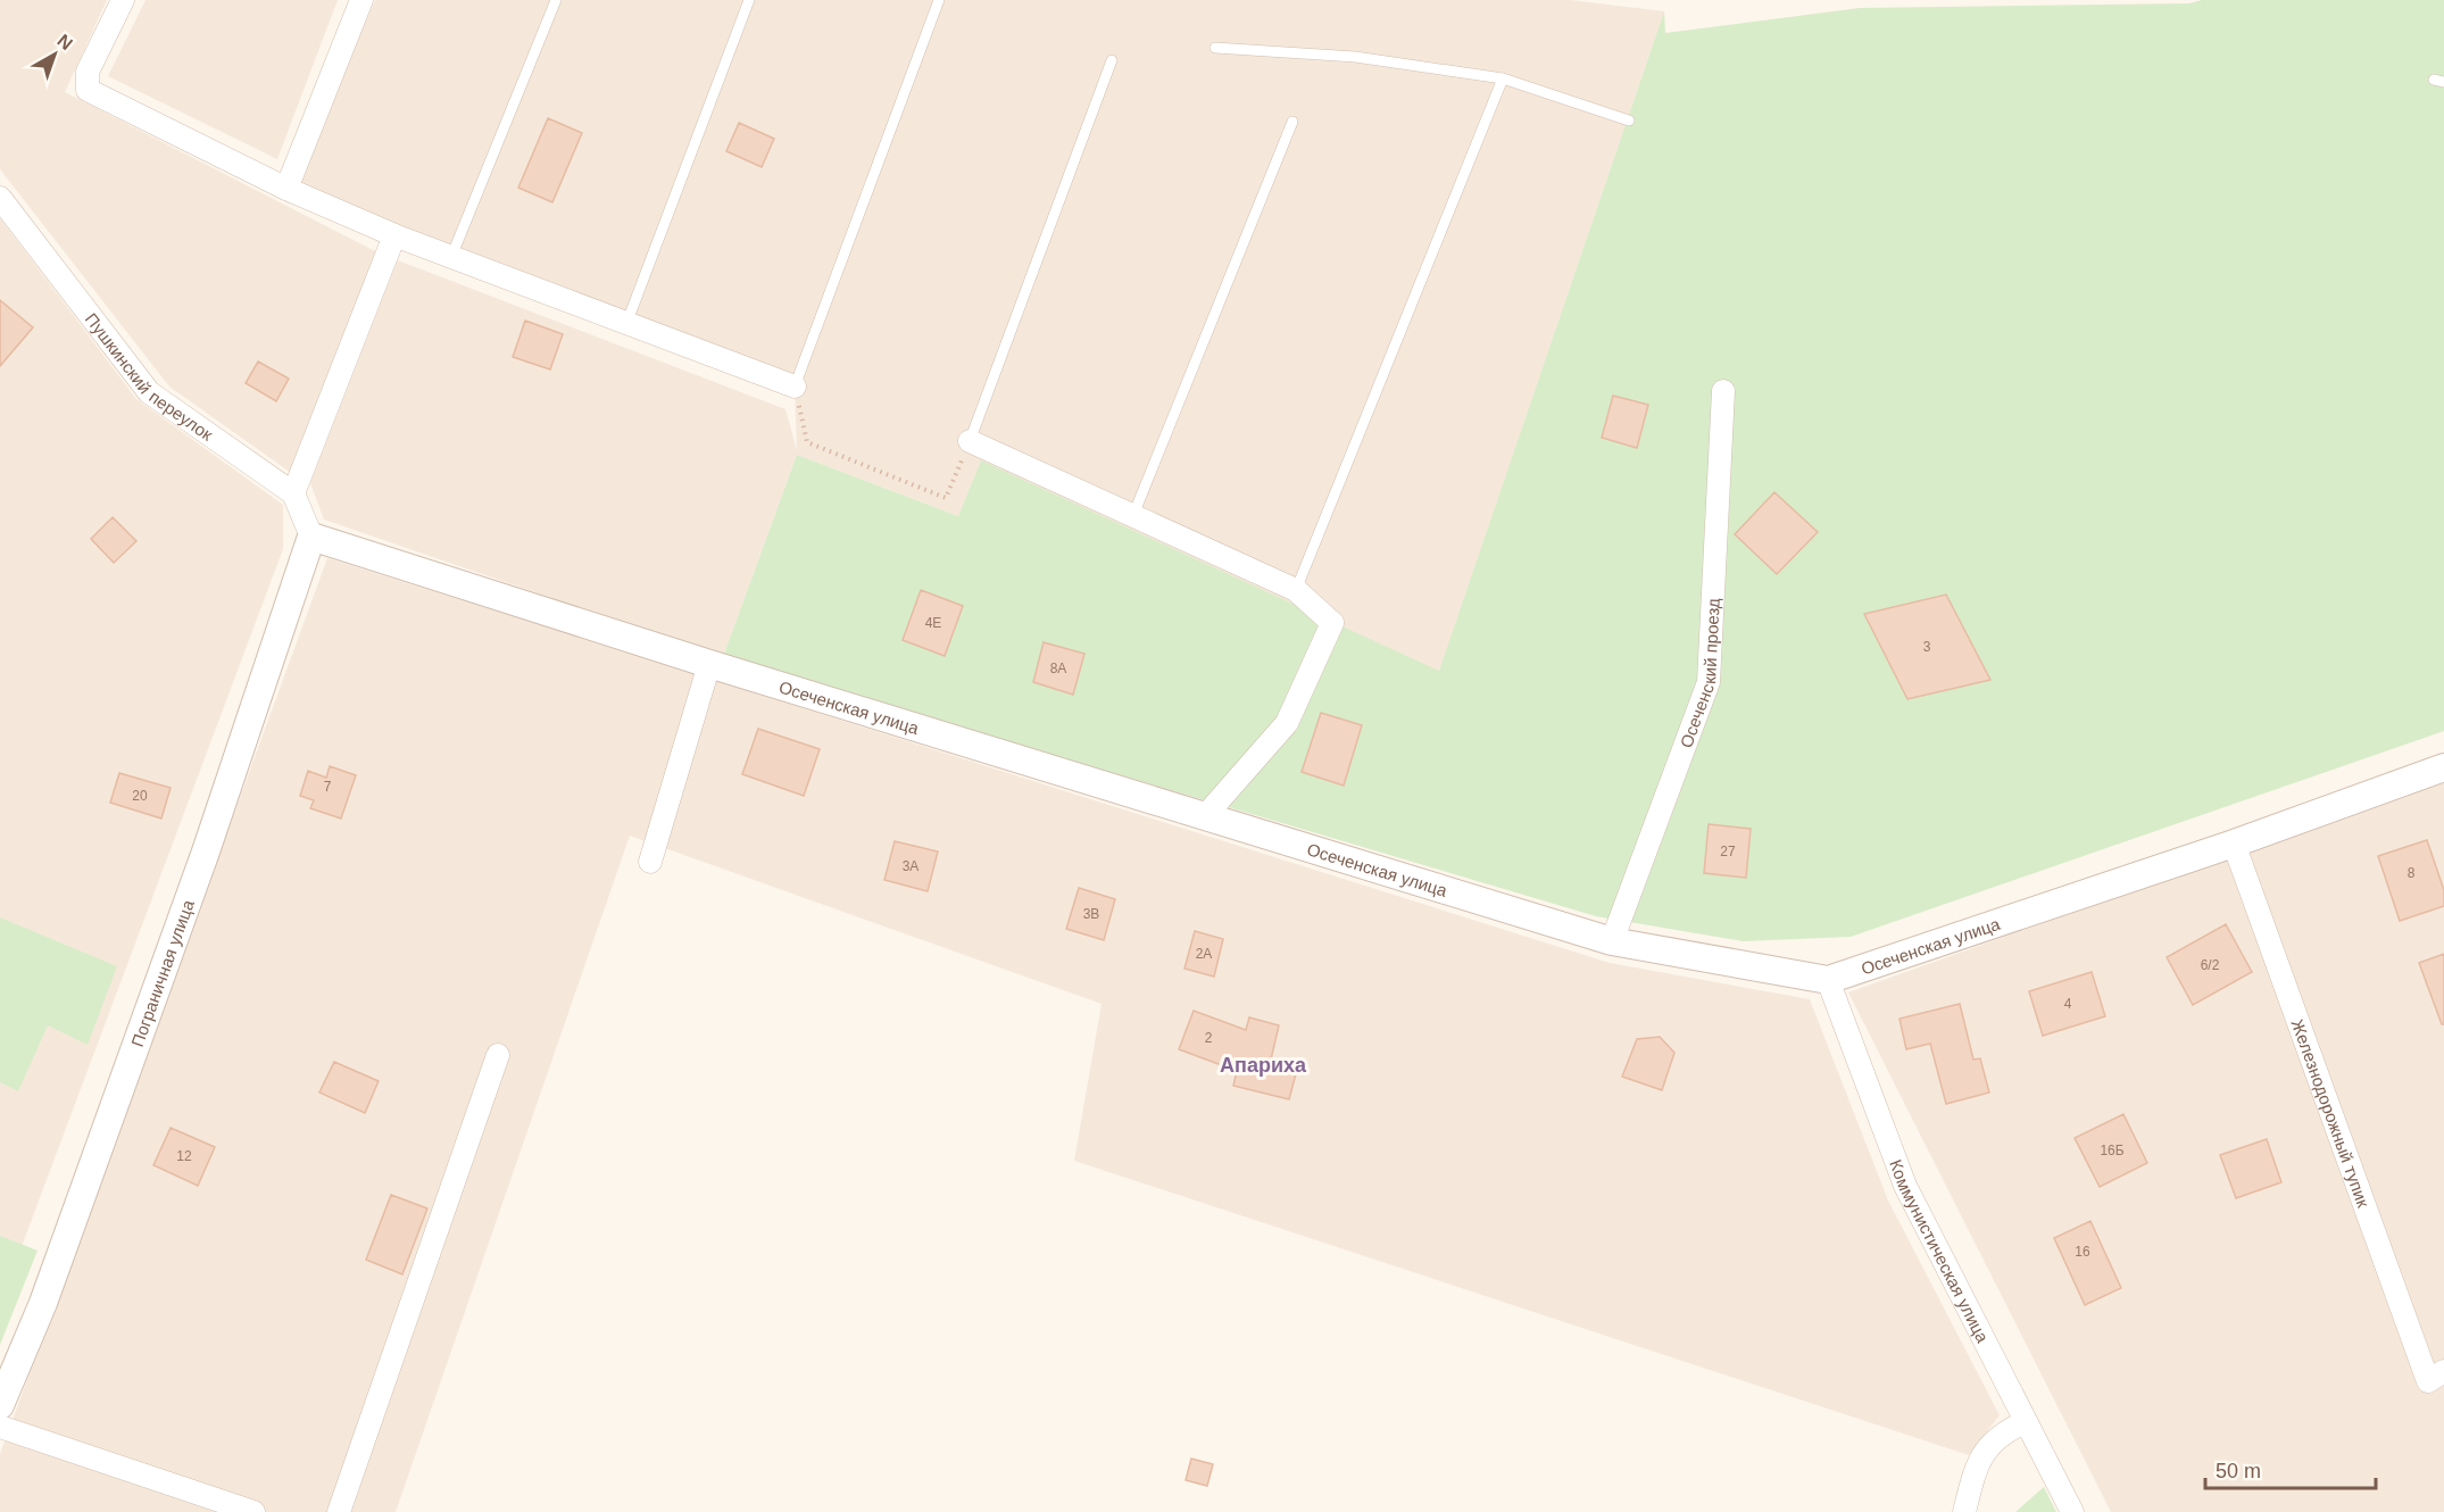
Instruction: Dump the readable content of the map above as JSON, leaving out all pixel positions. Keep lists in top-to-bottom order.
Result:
{
  "streets": {
    "street": [
      "Пушкинский переулок",
      "Осеченский проезд",
      "Осеченская улица",
      "Пограничная улица",
      "Железнодорожный тупик",
      "Коммунистическая улица"
    ]
  },
  "crossings": [
    ["Осеченский проезд", "Осеченская улица"],
    ["Осеченская улица", "Пограничная улица"],
    ["Осеченская улица", "Железнодорожный тупик"],
    ["Осеченская улица", "Коммунистическая улица"]
  ],
  "districts": ["Апариха"],
  "house_numbers": [
    "4Е",
    "3",
    "8А",
    "7",
    "20",
    "27",
    "3А",
    "8",
    "3В",
    "2А",
    "6/2",
    "4",
    "2",
    "16Б",
    "12",
    "16"
  ],
  "scale_bar": "50 m",
  "north": "top right"
}
